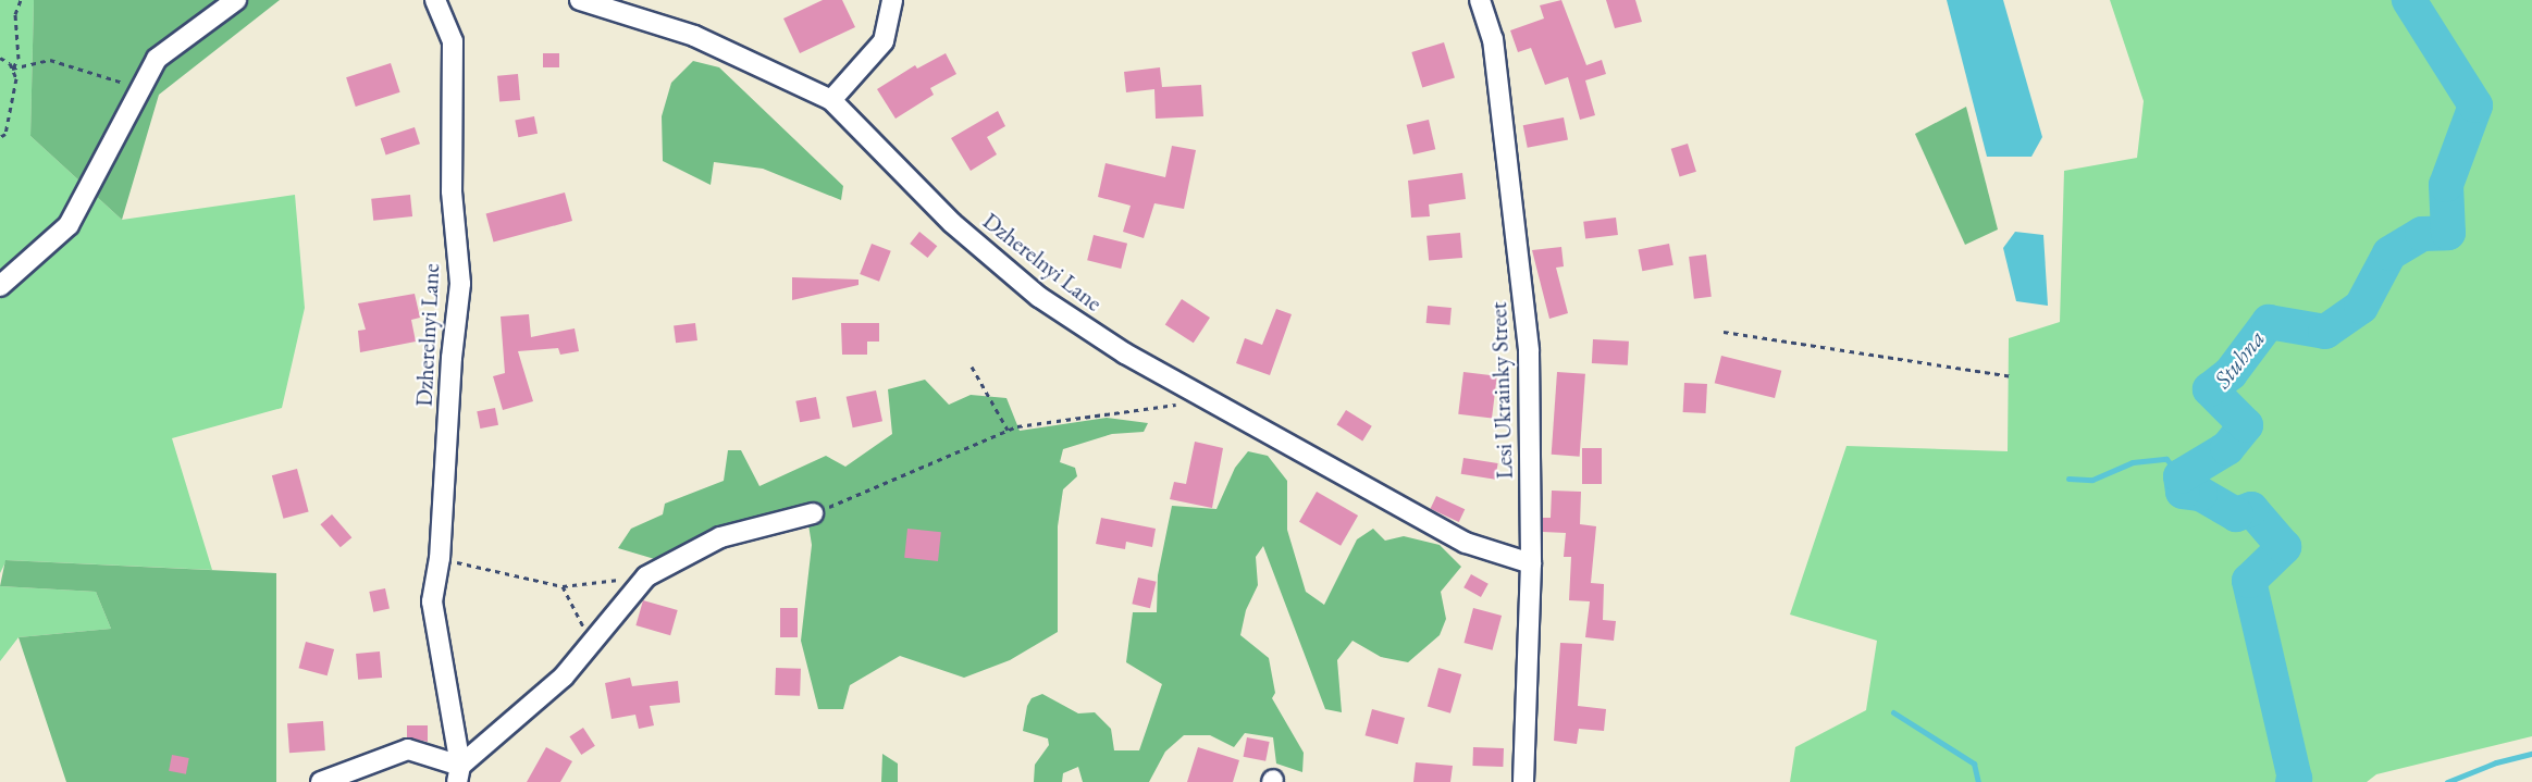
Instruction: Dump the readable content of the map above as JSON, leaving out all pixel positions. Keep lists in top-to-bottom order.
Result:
{
  "streets": {
    "street": ["Dzherelnyi Lane", "Lesi Ukrainky Street"]
  },
  "crossings": [
    ["Dzherelnyi Lane", "Lesi Ukrainky Street"]
  ],
  "water": ["Stuhna"]
}
